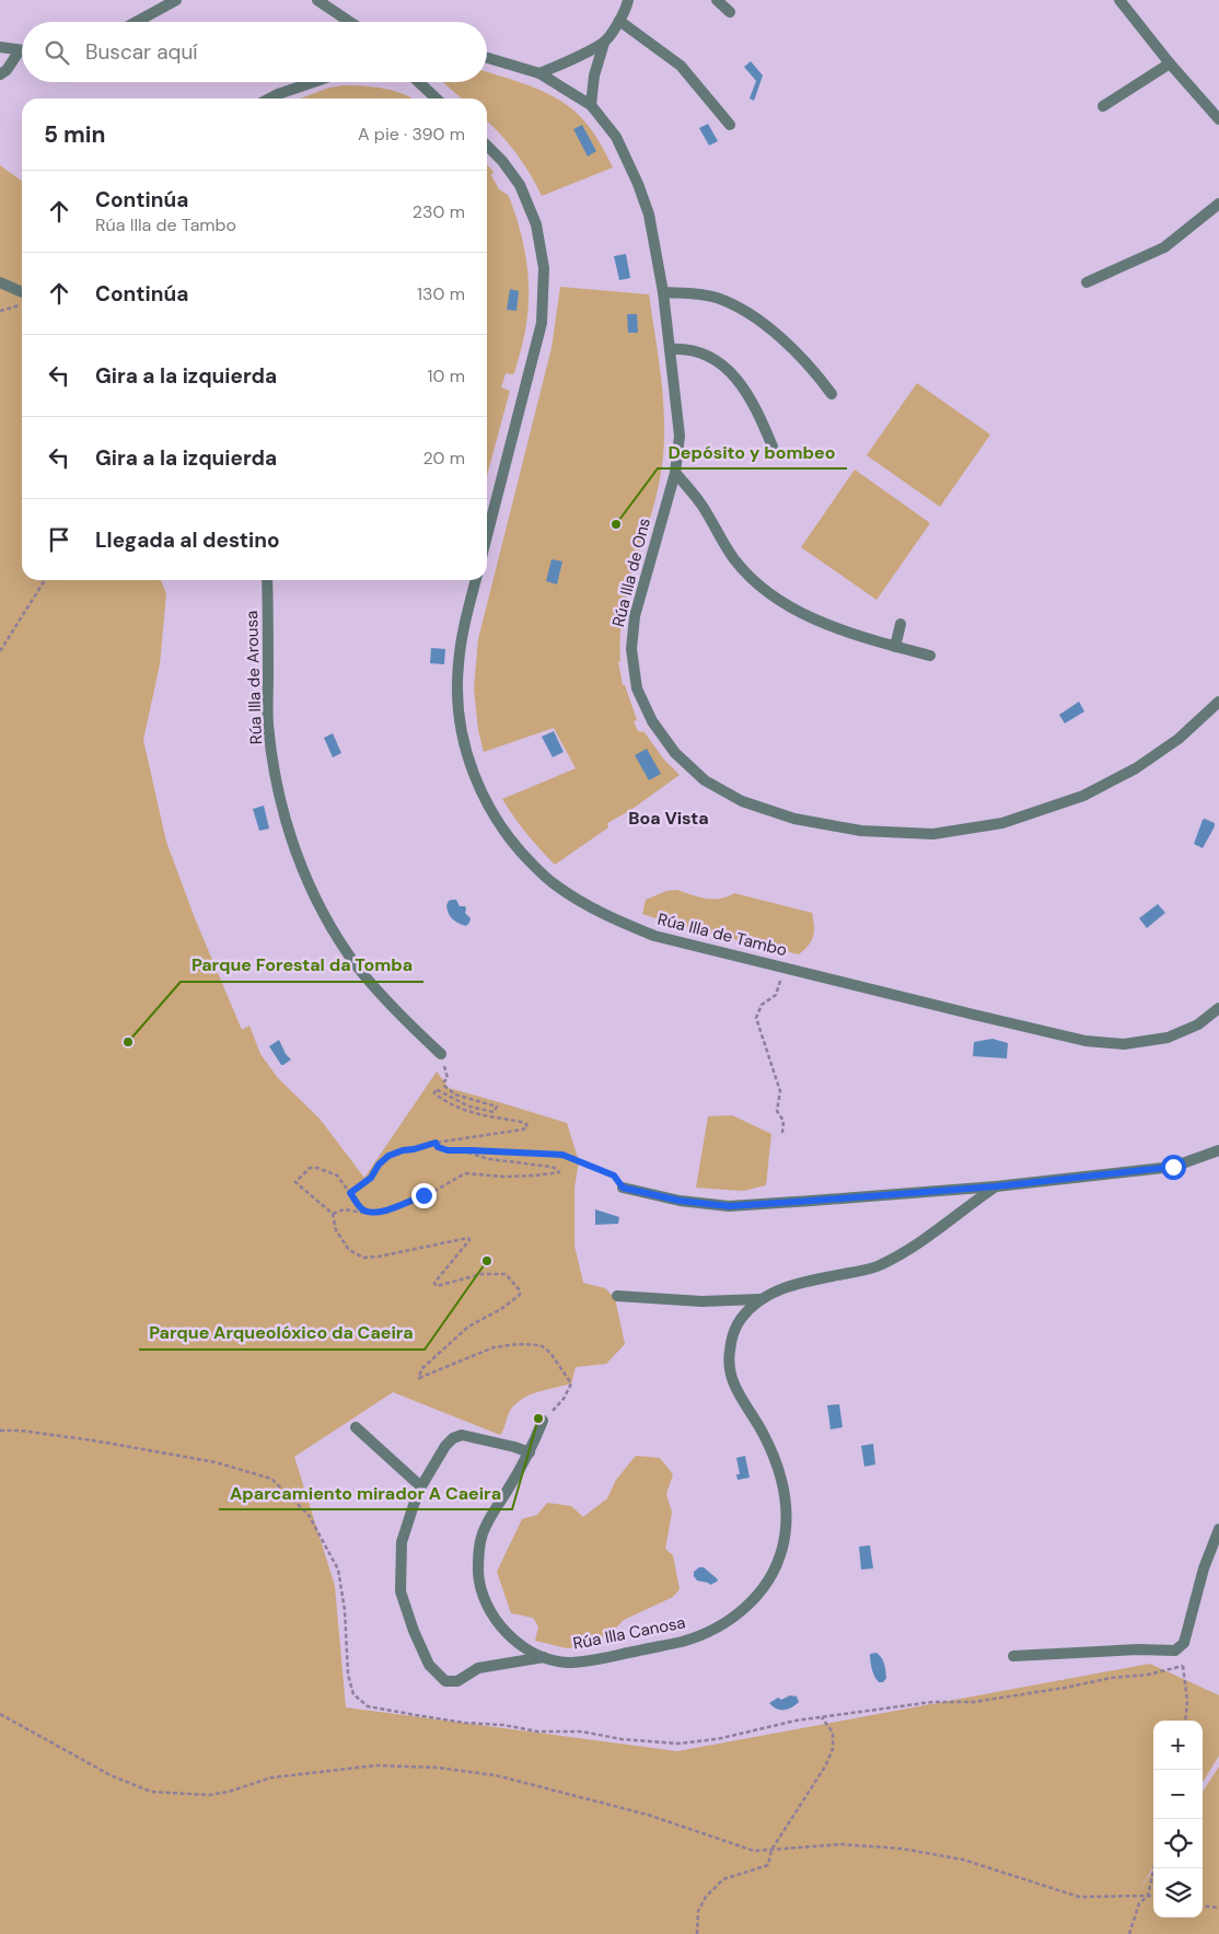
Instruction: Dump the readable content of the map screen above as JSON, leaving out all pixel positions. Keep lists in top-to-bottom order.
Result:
{
  "streets": {
    "street": [
      "Rúa Illa de Ons",
      "Rúa Illa de Arousa",
      "Rúa Illa de Tambo",
      "Rúa Illa Canosa"
    ]
  },
  "districts": ["Boa Vista"],
  "places": [
    "Depósito y bombeo",
    "Parque Forestal da Tomba",
    "Parque Arqueolóxico da Caeira",
    "Aparcamiento mirador A Caeira"
  ],
  "page": {
    "search": "Buscar aquí",
    "heading": ["5 min", "A pie · 390 m"],
    "list": [
      ["Continúa", "Rúa Illa de Tambo", "230 m"],
      ["Continúa", "130 m"],
      ["Gira a la izquierda", "10 m"],
      ["Gira a la izquierda", "20 m"],
      "Llegada al destino"
    ],
    "map_buttons": ["+", "−"]
  }
}
